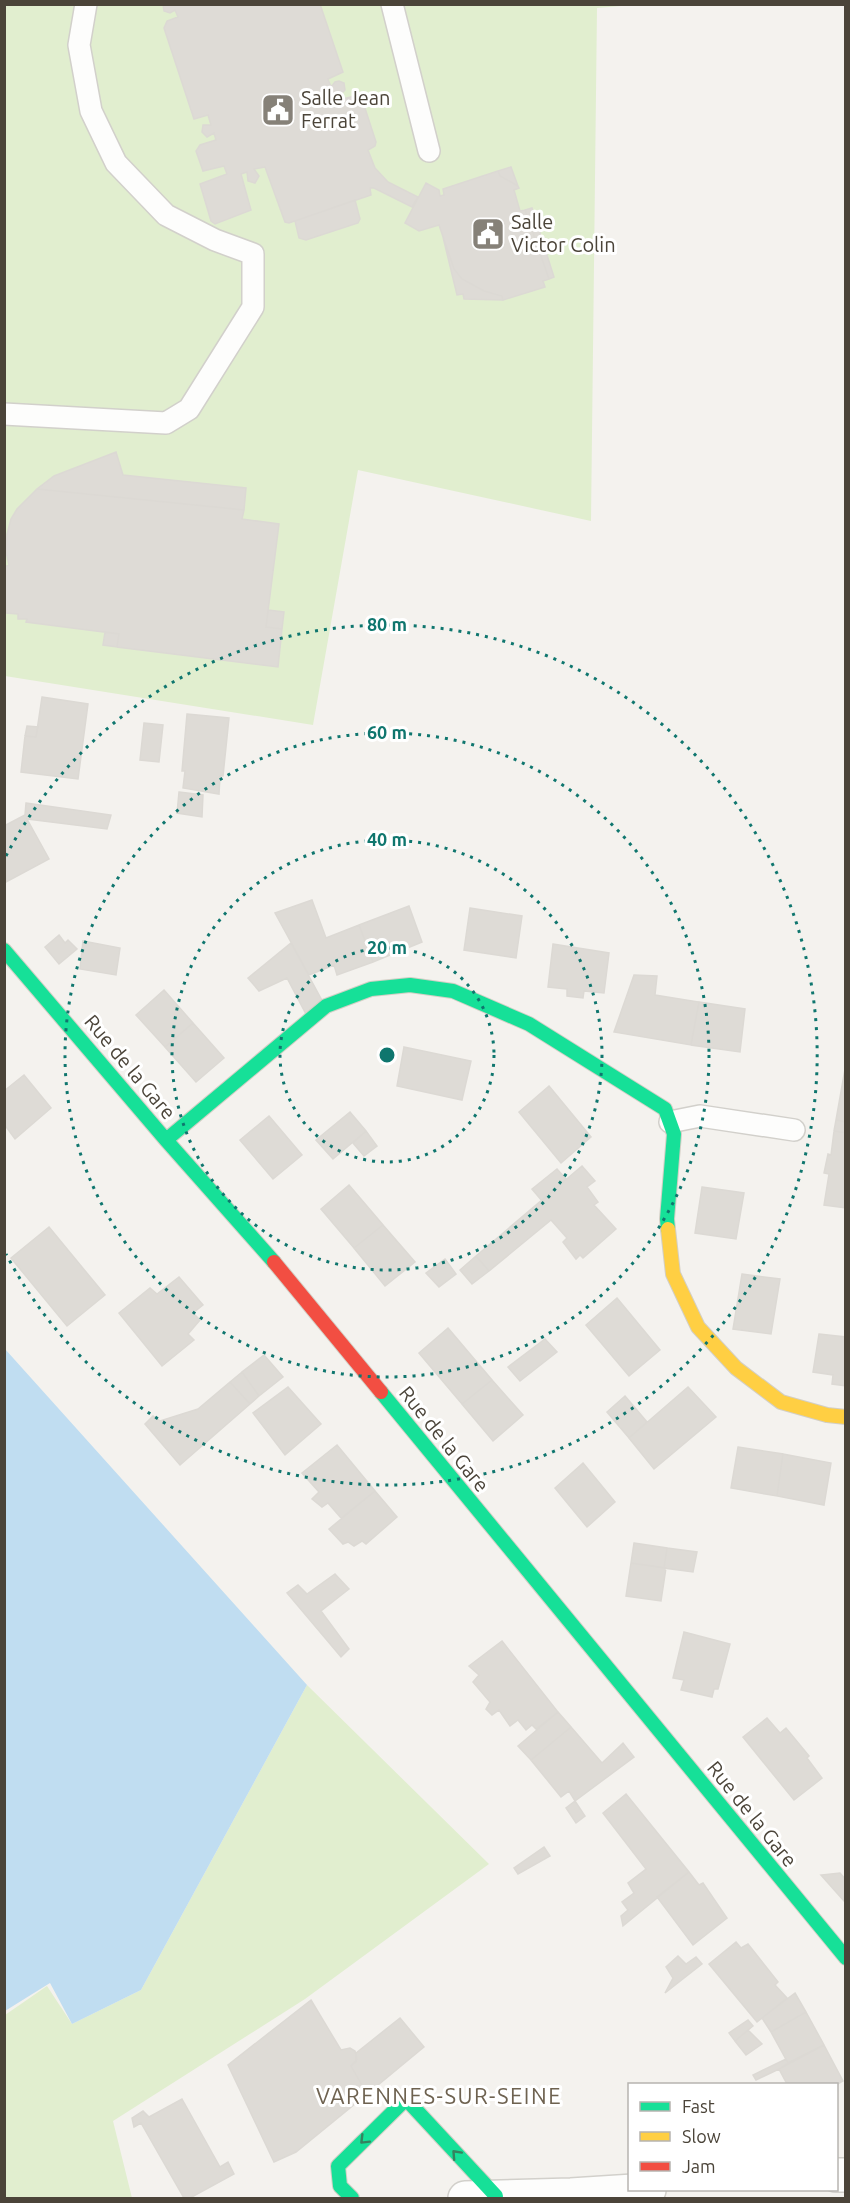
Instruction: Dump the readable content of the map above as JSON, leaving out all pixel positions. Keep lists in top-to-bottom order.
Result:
{
  "streets": {
    "main road": ["Rue de la Gare"]
  },
  "districts": ["VARENNES-SUR-SEINE"],
  "places": {
    "public building": ["Salle Jean Ferrat", "Salle Victor Colin"]
  },
  "legend": ["Fast", "Slow", "Jam"],
  "rings": [
    "80 m",
    "60 m",
    "40 m",
    "20 m"
  ]
}
